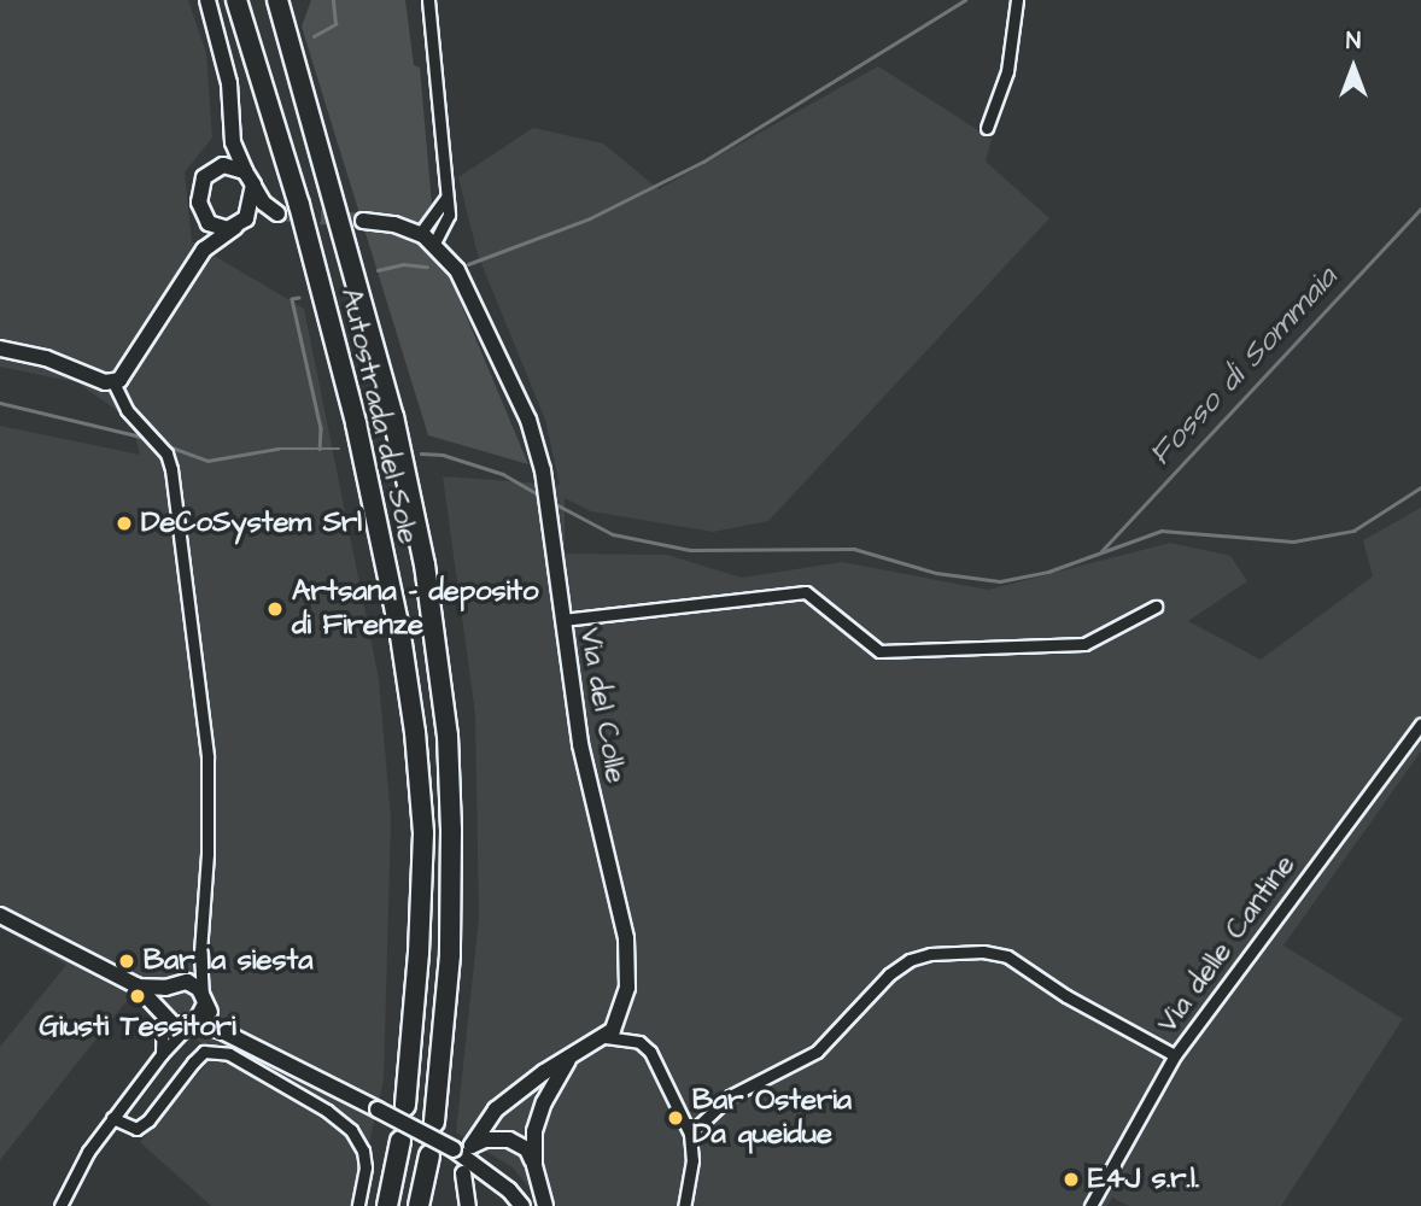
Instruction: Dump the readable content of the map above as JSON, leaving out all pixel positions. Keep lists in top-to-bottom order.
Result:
{
  "streets": {
    "highway": ["Autostrada del Sole"],
    "main road": ["Via del Colle"],
    "street": ["Via delle Cantine"]
  },
  "water": ["Fosso di Sommaia"],
  "places": [
    "DeCoSystem Srl",
    "Artsana - deposito di Firenze",
    "Bar la siesta",
    "Giusti Tessitori",
    "Bar Osteria Da queidue",
    "E4J s.r.l."
  ],
  "north": "top"
}
